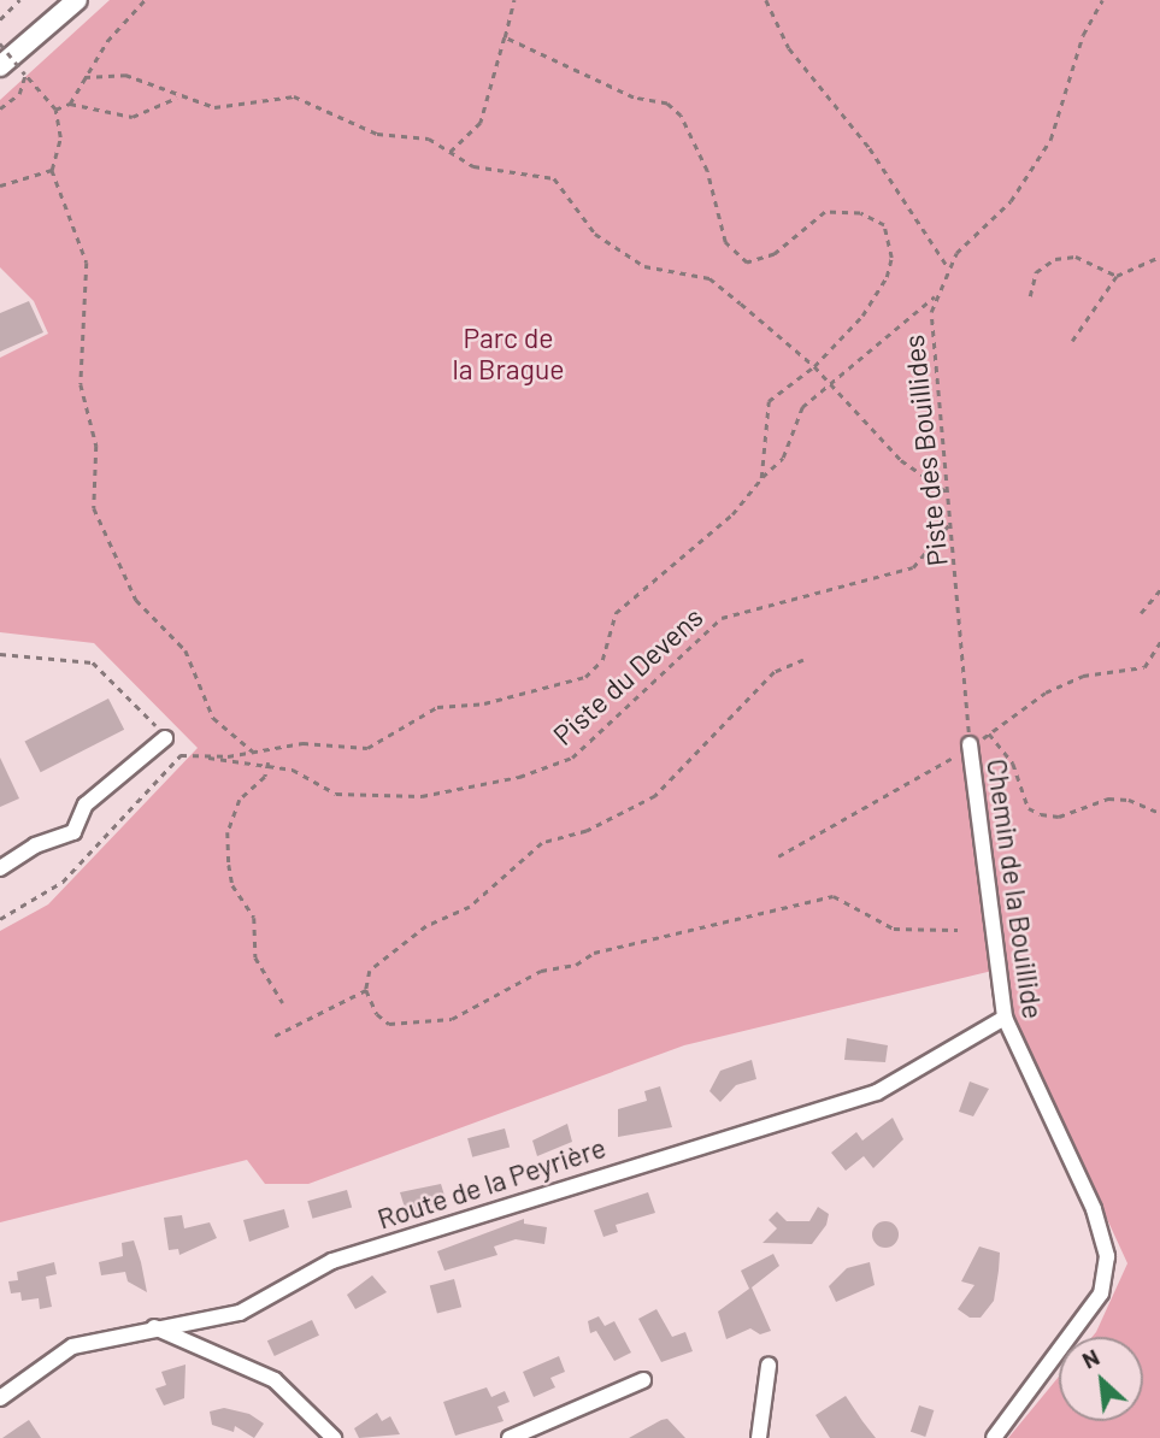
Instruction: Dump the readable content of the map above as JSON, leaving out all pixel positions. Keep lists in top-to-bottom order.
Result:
{
  "streets": {
    "street": ["Chemin de la Bouillide", "Route de la Peyrière"],
    "path": ["Piste des Bouillides", "Piste du Devens"]
  },
  "crossings": [
    ["Piste des Bouillides", "Piste du Devens"],
    ["Piste des Bouillides", "Chemin de la Bouillide"],
    ["Chemin de la Bouillide", "Route de la Peyrière"]
  ],
  "parks": ["Parc de la Brague"],
  "north": "top left"
}
